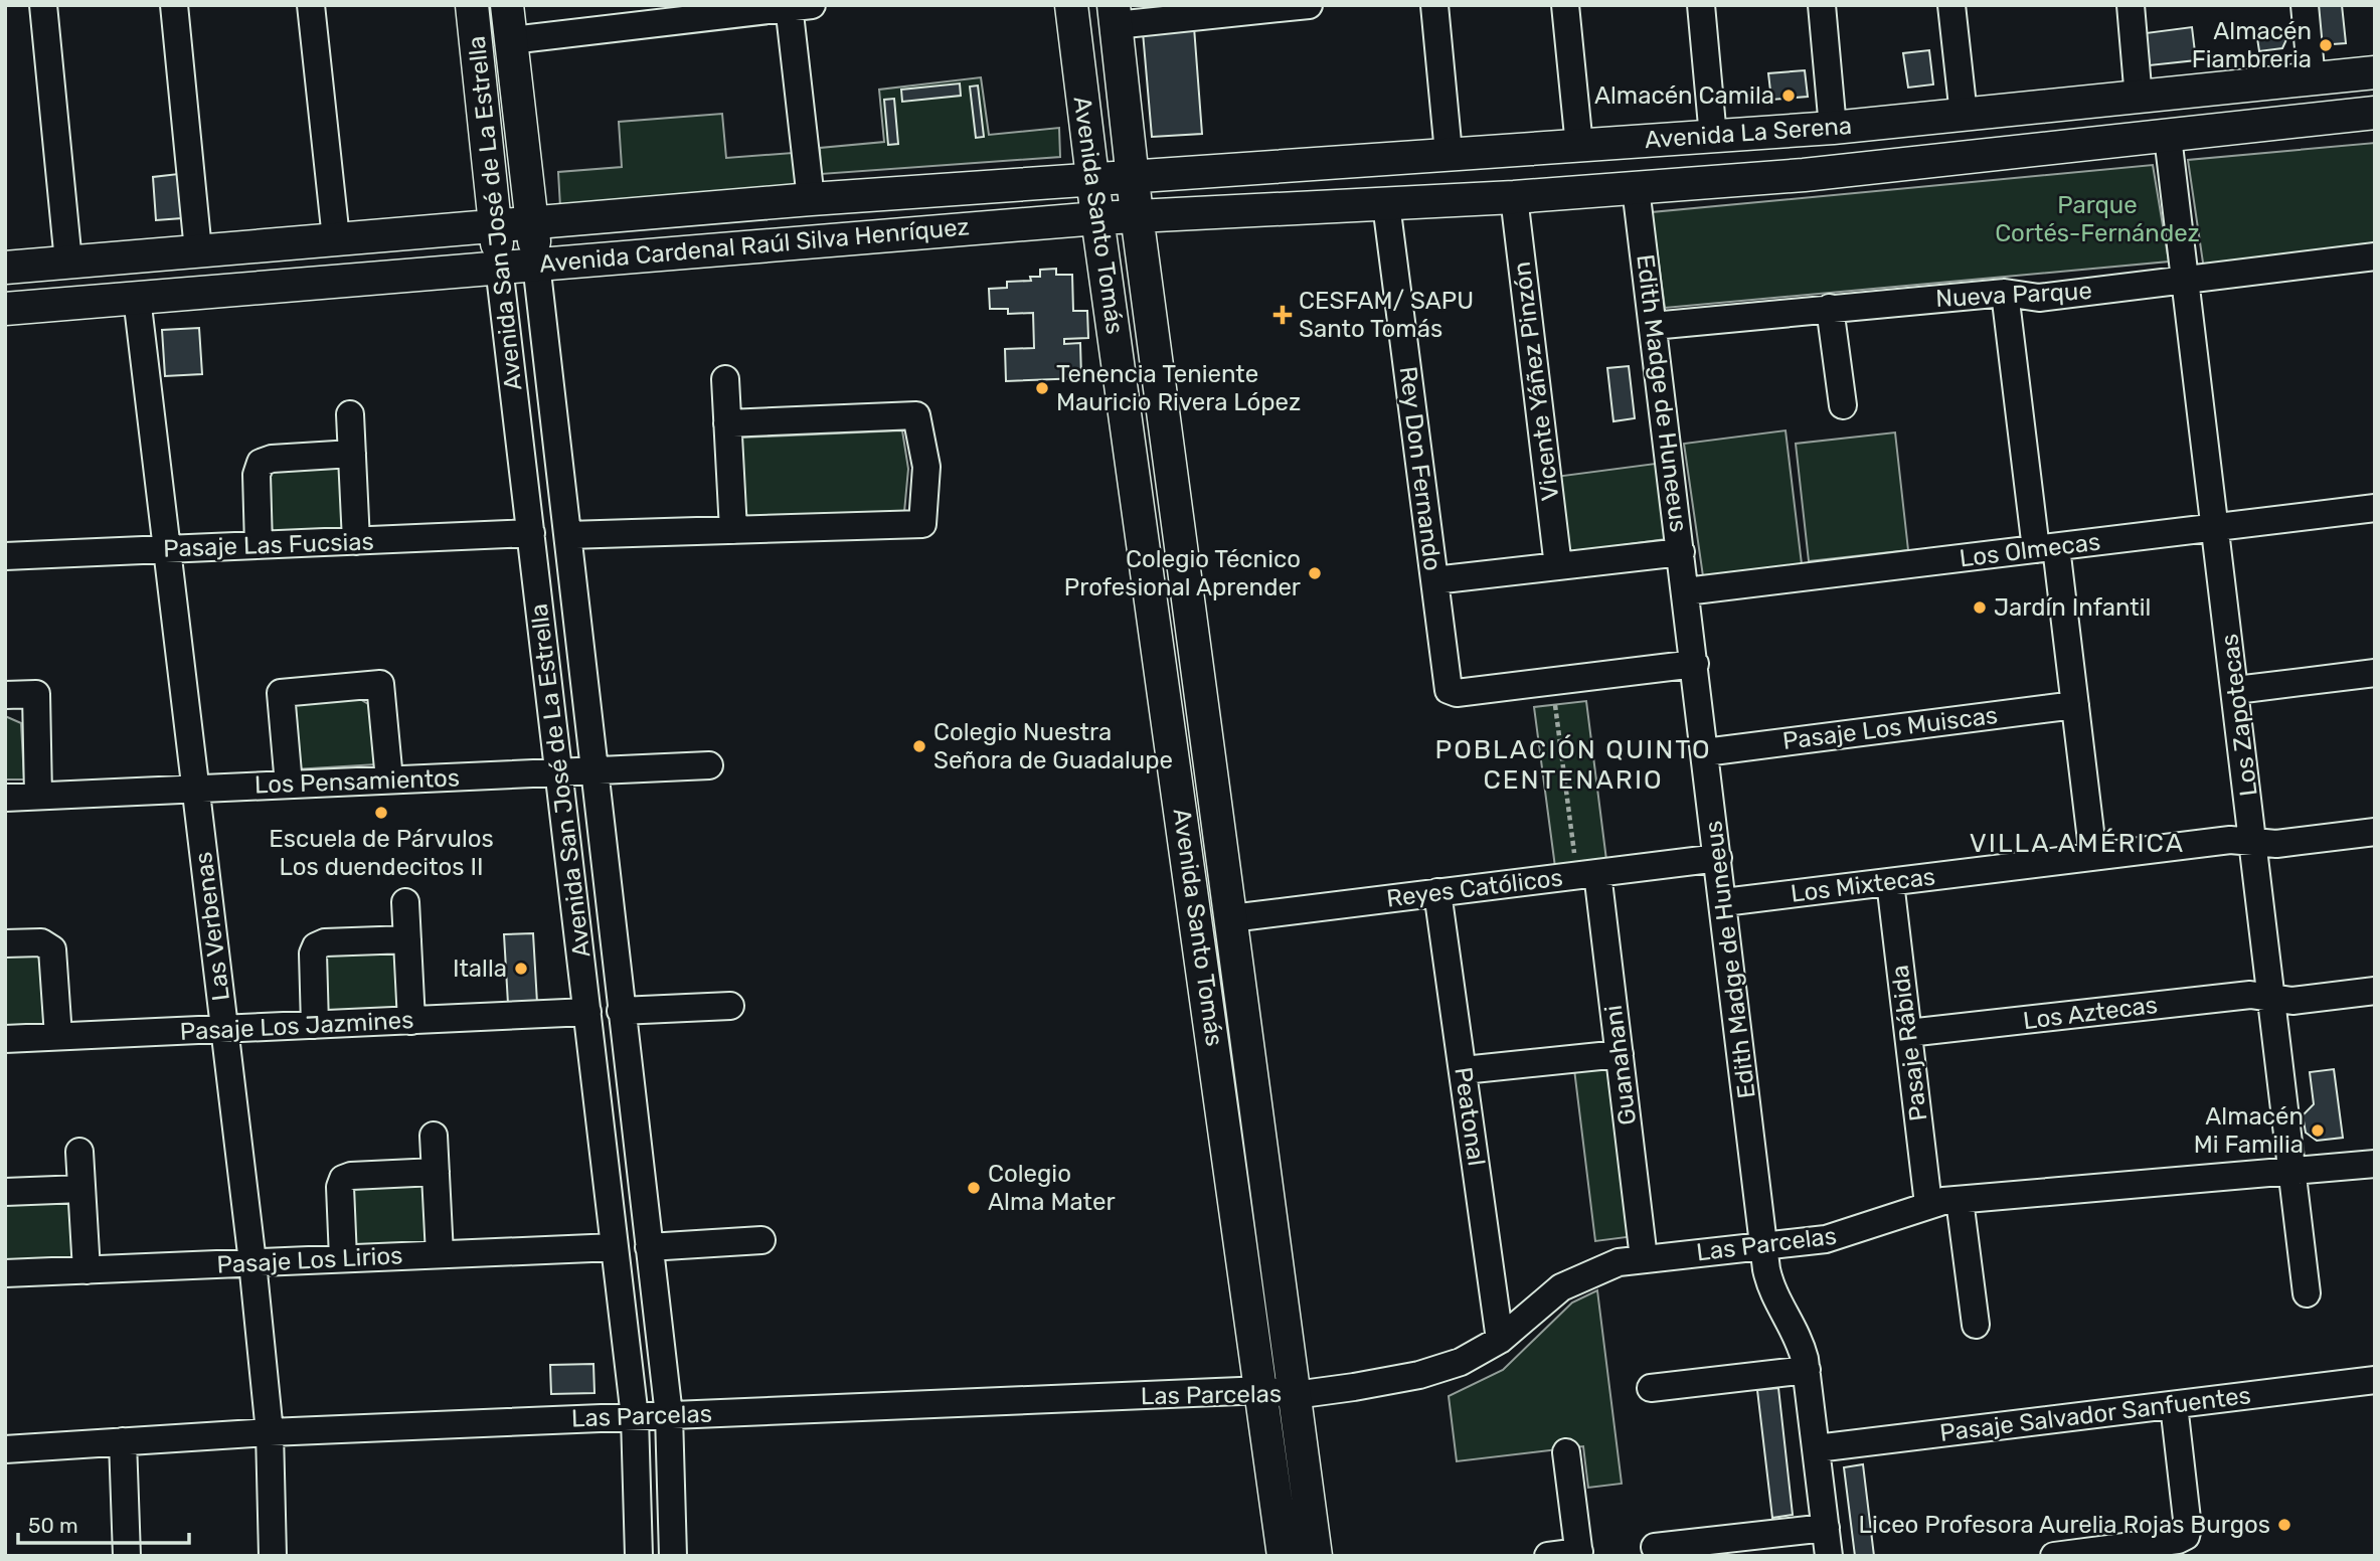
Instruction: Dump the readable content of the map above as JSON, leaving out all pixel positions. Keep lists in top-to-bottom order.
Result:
{
  "streets": {
    "main road": [
      "Avenida La Serena",
      "Avenida San José de La Estrella",
      "Avenida Santo Tomás",
      "Avenida Cardenal Raúl Silva Henríquez"
    ],
    "street": [
      "Nueva Parque",
      "Vicente Yáñez Pinzón",
      "Edith Madge de Huneeus",
      "Rey Don Fernando",
      "Pasaje Las Fucsias",
      "Los Olmecas",
      "Los Zapotecas",
      "Pasaje Los Muiscas",
      "Los Pensamientos",
      "Los Mixtecas",
      "Reyes Católicos",
      "Las Verbenas",
      "Los Aztecas",
      "Pasaje Los Jazmines",
      "Pasaje Rábida",
      "Guanahani",
      "Peatonal",
      "Las Parcelas",
      "Pasaje Los Lirios",
      "Pasaje Salvador Sanfuentes"
    ]
  },
  "crossings": [
    ["Avenida La Serena", "Avenida Santo Tomás"],
    ["Avenida La Serena", "Avenida Cardenal Raúl Silva Henríquez"],
    ["Avenida La Serena", "Vicente Yáñez Pinzón"],
    ["Avenida La Serena", "Edith Madge de Huneeus"],
    ["Avenida La Serena", "Rey Don Fernando"],
    ["Avenida La Serena", "Los Zapotecas"],
    ["Avenida San José de La Estrella", "Avenida Cardenal Raúl Silva Henríquez"],
    ["Avenida San José de La Estrella", "Pasaje Las Fucsias"],
    ["Avenida San José de La Estrella", "Los Pensamientos"],
    ["Avenida San José de La Estrella", "Pasaje Los Jazmines"],
    ["Avenida San José de La Estrella", "Las Parcelas"],
    ["Avenida San José de La Estrella", "Pasaje Los Lirios"],
    ["Avenida Santo Tomás", "Avenida Cardenal Raúl Silva Henríquez"],
    ["Avenida Santo Tomás", "Reyes Católicos"],
    ["Avenida Santo Tomás", "Las Parcelas"],
    ["Avenida Cardenal Raúl Silva Henríquez", "Las Verbenas"],
    ["Nueva Parque", "Edith Madge de Huneeus"],
    ["Nueva Parque", "Los Zapotecas"],
    ["Edith Madge de Huneeus", "Los Olmecas"],
    ["Edith Madge de Huneeus", "Pasaje Los Muiscas"],
    ["Edith Madge de Huneeus", "Los Mixtecas"],
    ["Edith Madge de Huneeus", "Reyes Católicos"],
    ["Edith Madge de Huneeus", "Las Parcelas"],
    ["Edith Madge de Huneeus", "Pasaje Salvador Sanfuentes"],
    ["Pasaje Las Fucsias", "Las Verbenas"],
    ["Los Olmecas", "Los Zapotecas"],
    ["Los Zapotecas", "Los Mixtecas"],
    ["Los Zapotecas", "Los Aztecas"],
    ["Los Zapotecas", "Las Parcelas"],
    ["Los Pensamientos", "Las Verbenas"],
    ["Los Mixtecas", "Pasaje Rábida"],
    ["Reyes Católicos", "Guanahani"],
    ["Reyes Católicos", "Peatonal"],
    ["Las Verbenas", "Pasaje Los Jazmines"],
    ["Las Verbenas", "Las Parcelas"],
    ["Las Verbenas", "Pasaje Los Lirios"],
    ["Los Aztecas", "Pasaje Rábida"],
    ["Pasaje Rábida", "Las Parcelas"],
    ["Guanahani", "Las Parcelas"],
    ["Peatonal", "Las Parcelas"]
  ],
  "districts": ["POBLACIÓN QUINTO CENTENARIO", "VILLA AMÉRICA"],
  "parks": ["Parque Cortés-Fernández"],
  "places": {
    "other": [
      "Almacén Fiambreria",
      "Almacén Camila",
      "Tenencia Teniente Mauricio Rivera López",
      "Colegio Técnico Profesional Aprender",
      "Jardín Infantil",
      "Colegio Nuestra Señora de Guadalupe",
      "Escuela de Párvulos Los duendecitos II",
      "Italla",
      "Almacén Mi Familia",
      "Colegio Alma Mater",
      "Liceo Profesora Aurelia Rojas Burgos"
    ],
    "health": ["CESFAM/ SAPU Santo Tomás"]
  },
  "scale_bar": "50 m"
}
